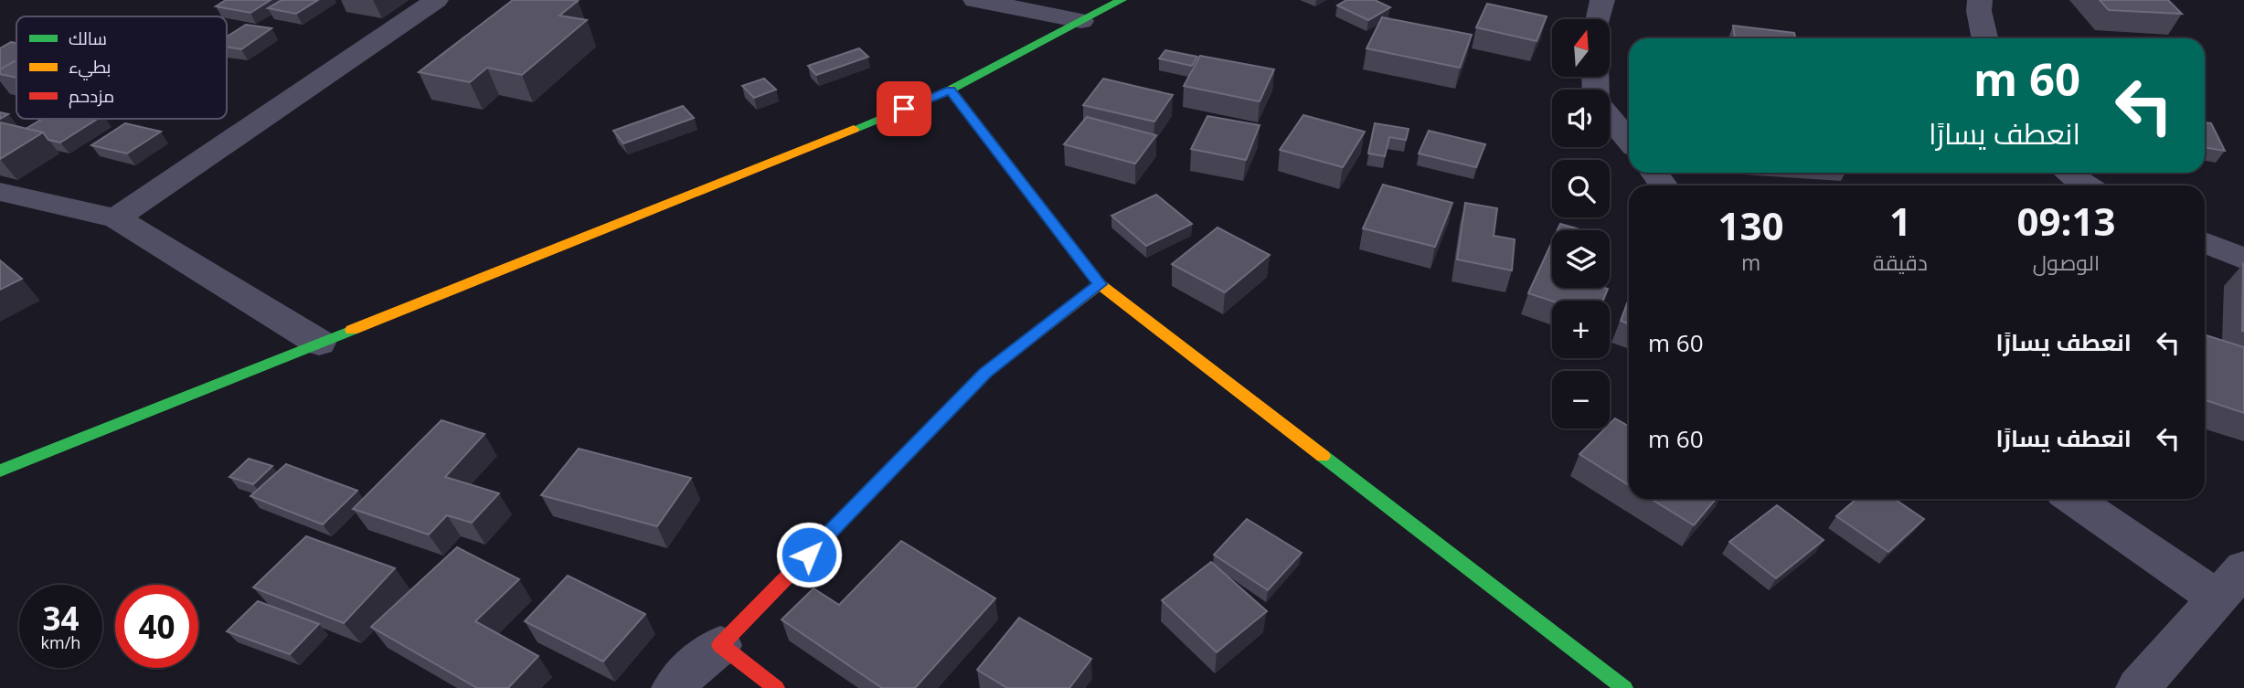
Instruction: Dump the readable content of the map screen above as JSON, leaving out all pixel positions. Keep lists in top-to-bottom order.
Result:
{
  "legend": ["سالك", "بطيء", "مزدحم"],
  "north": "top",
  "page": {
    "map_buttons": ["+", "−"],
    "turn": ["60 m", "انعطف يسارًا"],
    "eta": [
      "09:13",
      "الوصول",
      "1",
      "دقيقة",
      "130",
      "m"
    ],
    "list": [
      {
        "name": "انعطف يسارًا",
        "value": "60 m"
      },
      {
        "name": "انعطف يسارًا",
        "value": "60 m"
      }
    ],
    "speed": "34 km/h",
    "limit": "40"
  }
}
